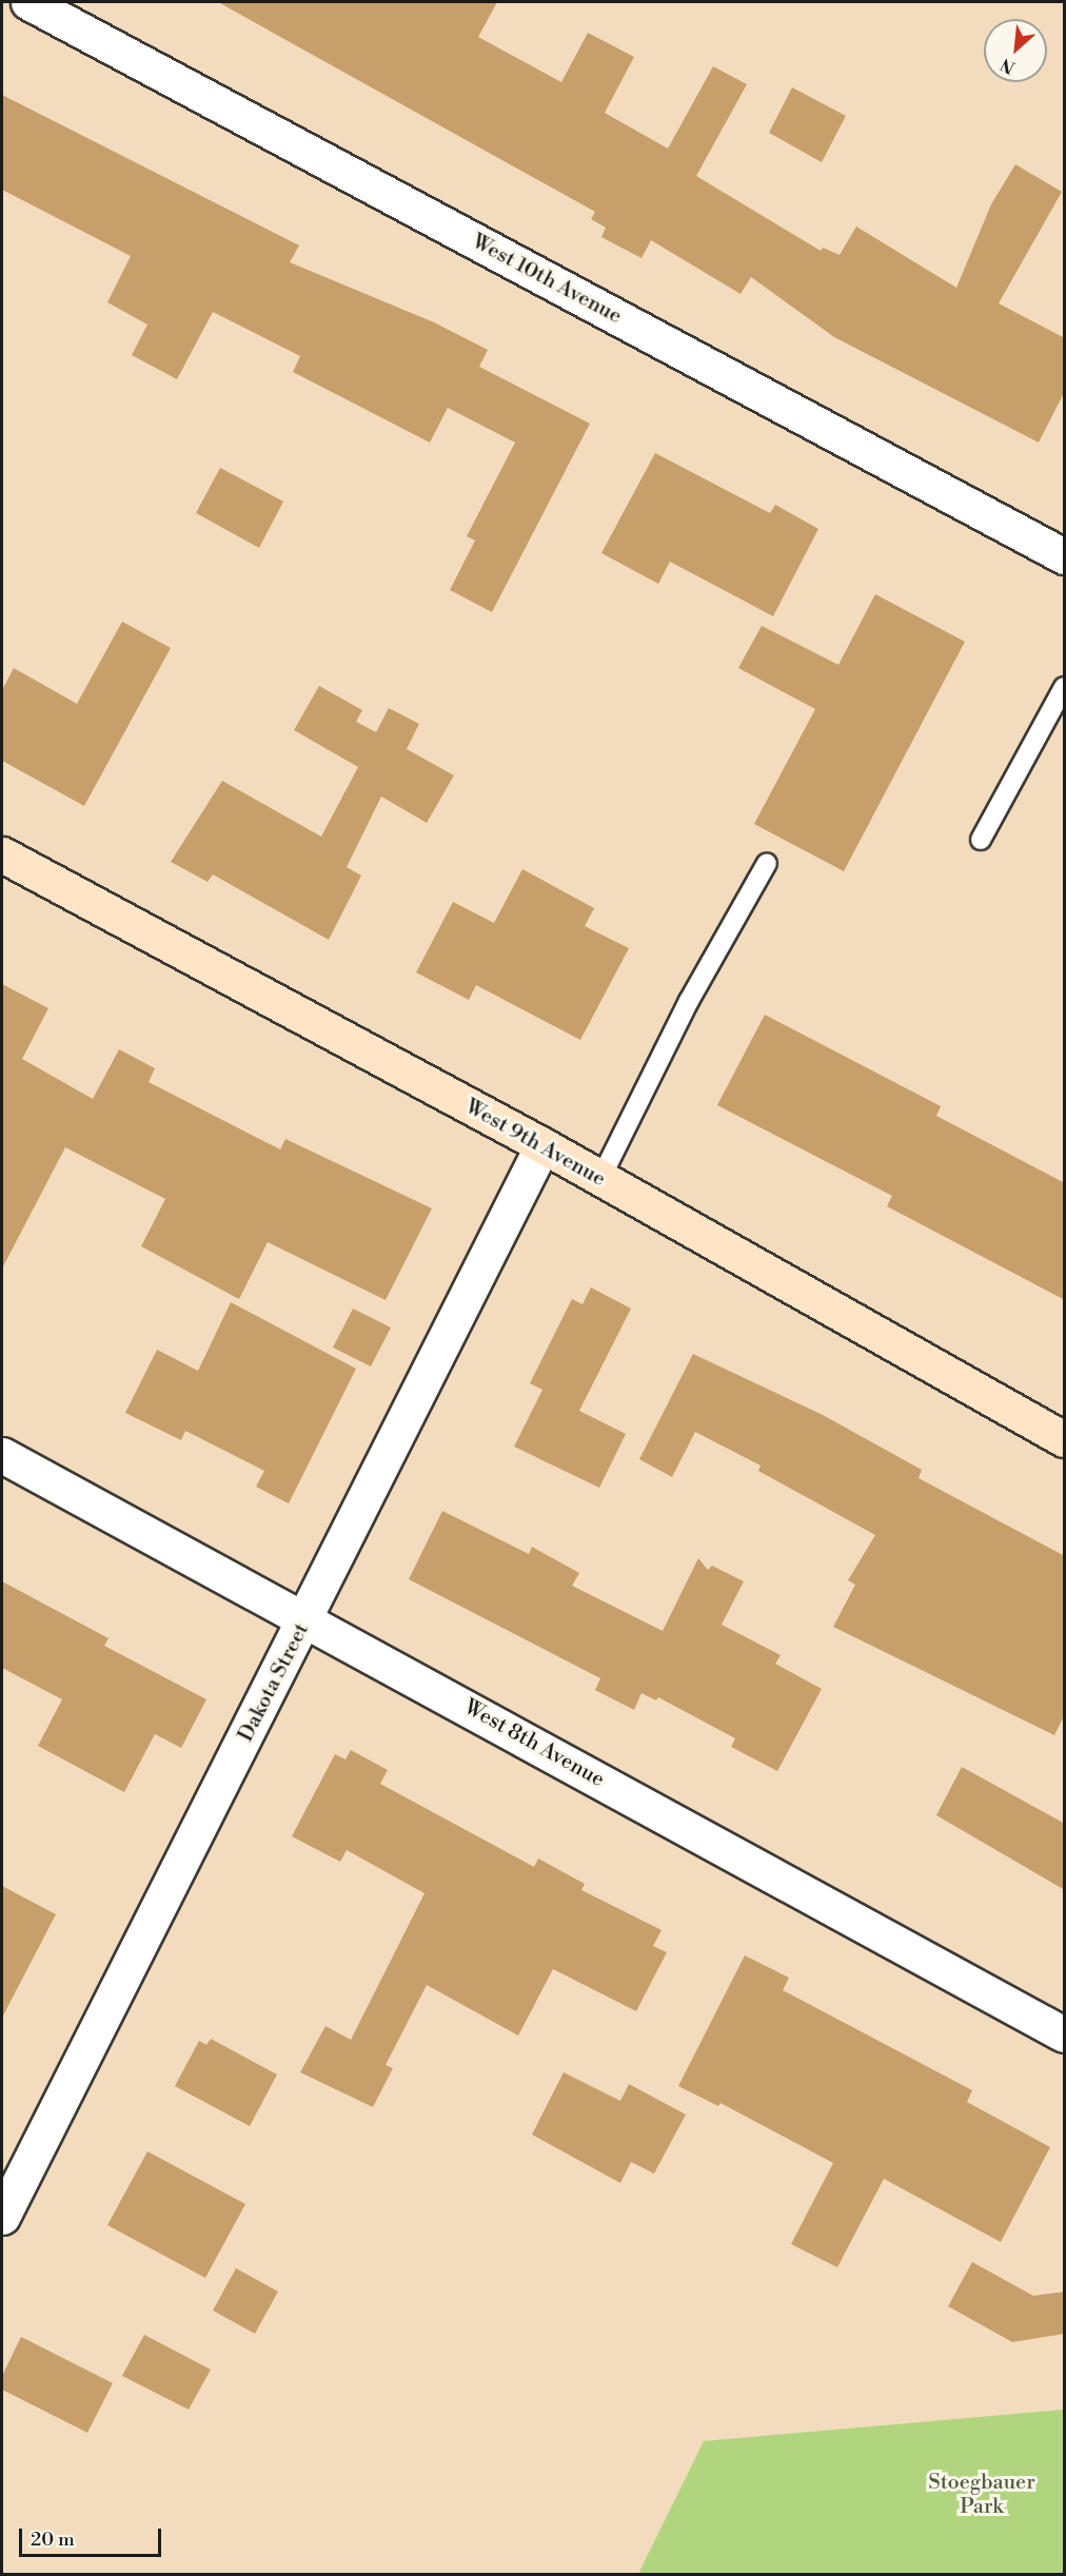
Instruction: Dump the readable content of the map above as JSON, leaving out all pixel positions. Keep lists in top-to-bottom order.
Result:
{
  "streets": {
    "main road": ["West 9th Avenue"],
    "street": ["West 10th Avenue", "Dakota Street", "West 8th Avenue"]
  },
  "crossings": [
    ["West 9th Avenue", "Dakota Street"],
    ["Dakota Street", "West 8th Avenue"]
  ],
  "parks": ["Stoegbauer Park"],
  "scale_bar": "20 m",
  "north": "bottom left"
}
